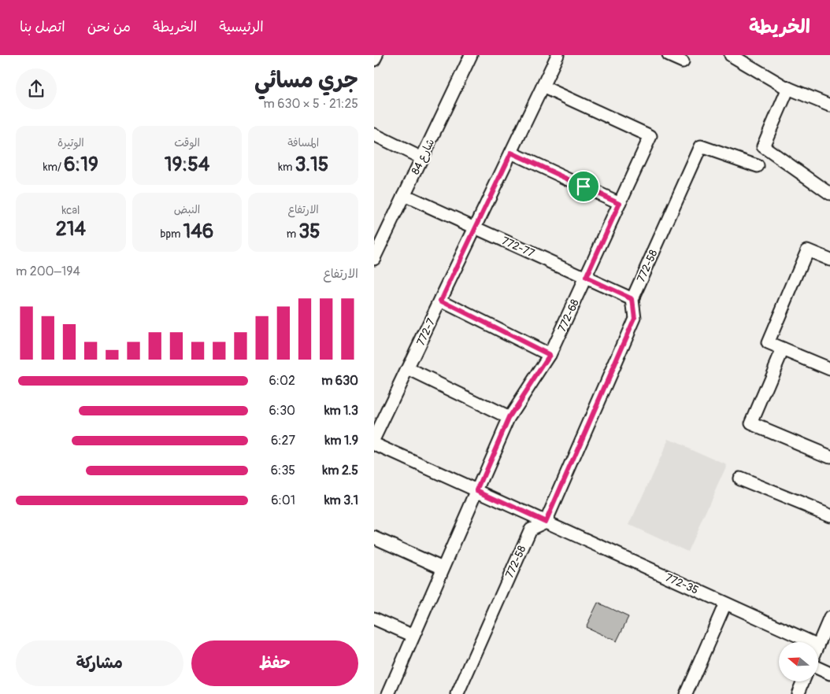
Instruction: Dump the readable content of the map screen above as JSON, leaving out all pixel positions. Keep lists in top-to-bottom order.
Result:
{
  "streets": {
    "street": [
      "شارع 84",
      "772-77",
      "772-58",
      "772-68",
      "772-7",
      "772-35"
    ]
  },
  "crossings": [
    ["شارع 84", "772-77"],
    ["772-77", "772-58"],
    ["772-77", "772-68"],
    ["772-77", "772-7"],
    ["772-58", "772-35"],
    ["772-68", "772-7"],
    ["772-68", "772-35"]
  ],
  "north": "left",
  "page": {
    "header": "الخريطة",
    "nav": [
      "الرئيسية",
      "الخريطة",
      "من نحن",
      "اتصل بنا"
    ],
    "heading": ["جري مسائي", "21:25 · 5 × 630 m"],
    "stats": [
      ["المسافة", "3.15 km"],
      ["الوقت", "19:54"],
      ["الوتيرة", "6:19 /km"],
      ["الارتفاع", "35 m"],
      ["النبض", "146 bpm"],
      ["kcal", "214"]
    ],
    "chart": ["الارتفاع", "194–200 m"],
    "list": [
      {
        "name": "630 m",
        "note": "6:02"
      },
      {
        "name": "1.3 km",
        "note": "6:30"
      },
      {
        "name": "1.9 km",
        "note": "6:27"
      },
      {
        "name": "2.5 km",
        "note": "6:35"
      },
      {
        "name": "3.1 km",
        "note": "6:01"
      }
    ],
    "buttons": ["حفظ", "مشاركة"]
  }
}
